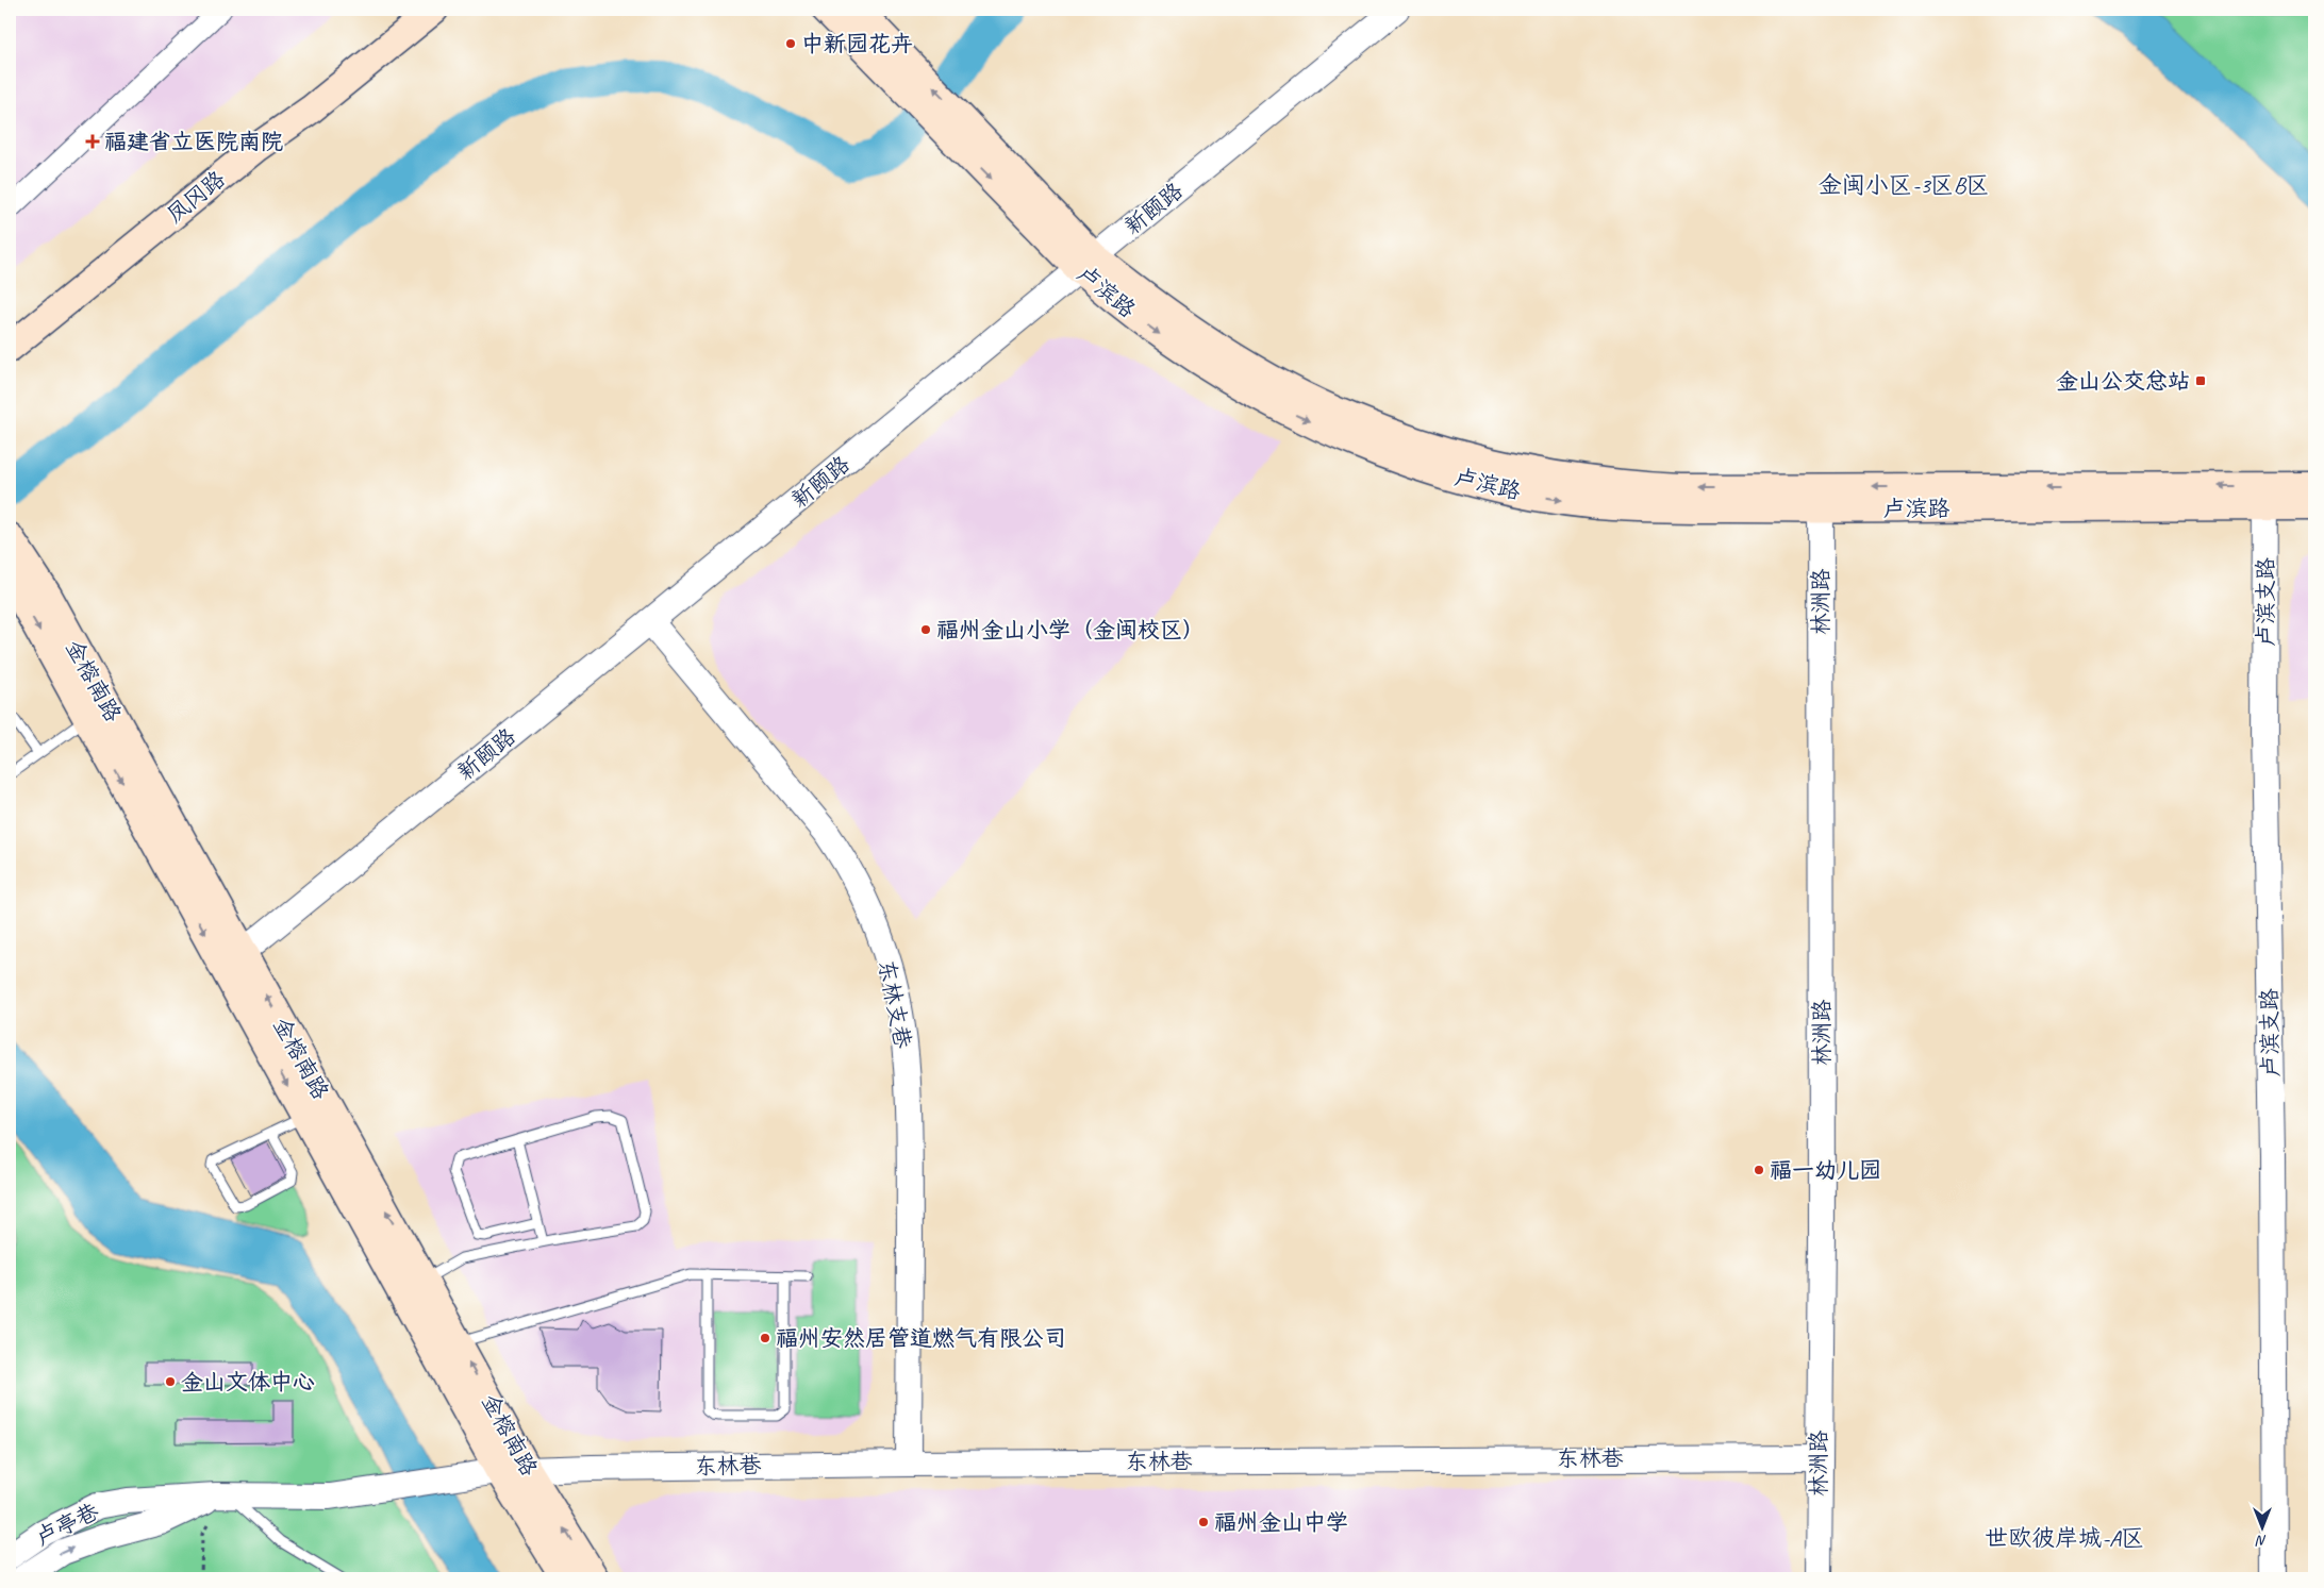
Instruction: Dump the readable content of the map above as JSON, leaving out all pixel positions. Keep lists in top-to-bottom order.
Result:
{
  "streets": {
    "main road": ["凤冈路", "卢滨路", "金榕南路"],
    "street": [
      "新颐路",
      "林洲路",
      "卢滨支路",
      "东林支巷",
      "东林巷",
      "卢亭巷"
    ]
  },
  "crossings": [
    ["新颐路", "卢滨路"],
    ["新颐路", "金榕南路"],
    ["新颐路", "东林支巷"],
    ["卢滨路", "林洲路"],
    ["卢滨路", "卢滨支路"],
    ["林洲路", "东林巷"],
    ["金榕南路", "东林巷"],
    ["东林支巷", "东林巷"],
    ["东林巷", "卢亭巷"]
  ],
  "districts": ["金闽小区-3区B区", "世欧彼岸城-A区"],
  "places": {
    "other": [
      "中新园花卉",
      "福州金山小学（金闽校区）",
      "福一幼儿园",
      "福州安然居管道燃气有限公司",
      "金山文体中心",
      "福州金山中学"
    ],
    "health": ["福建省立医院南院"],
    "transit": ["金山公交总站"]
  },
  "north": "bottom"
}
